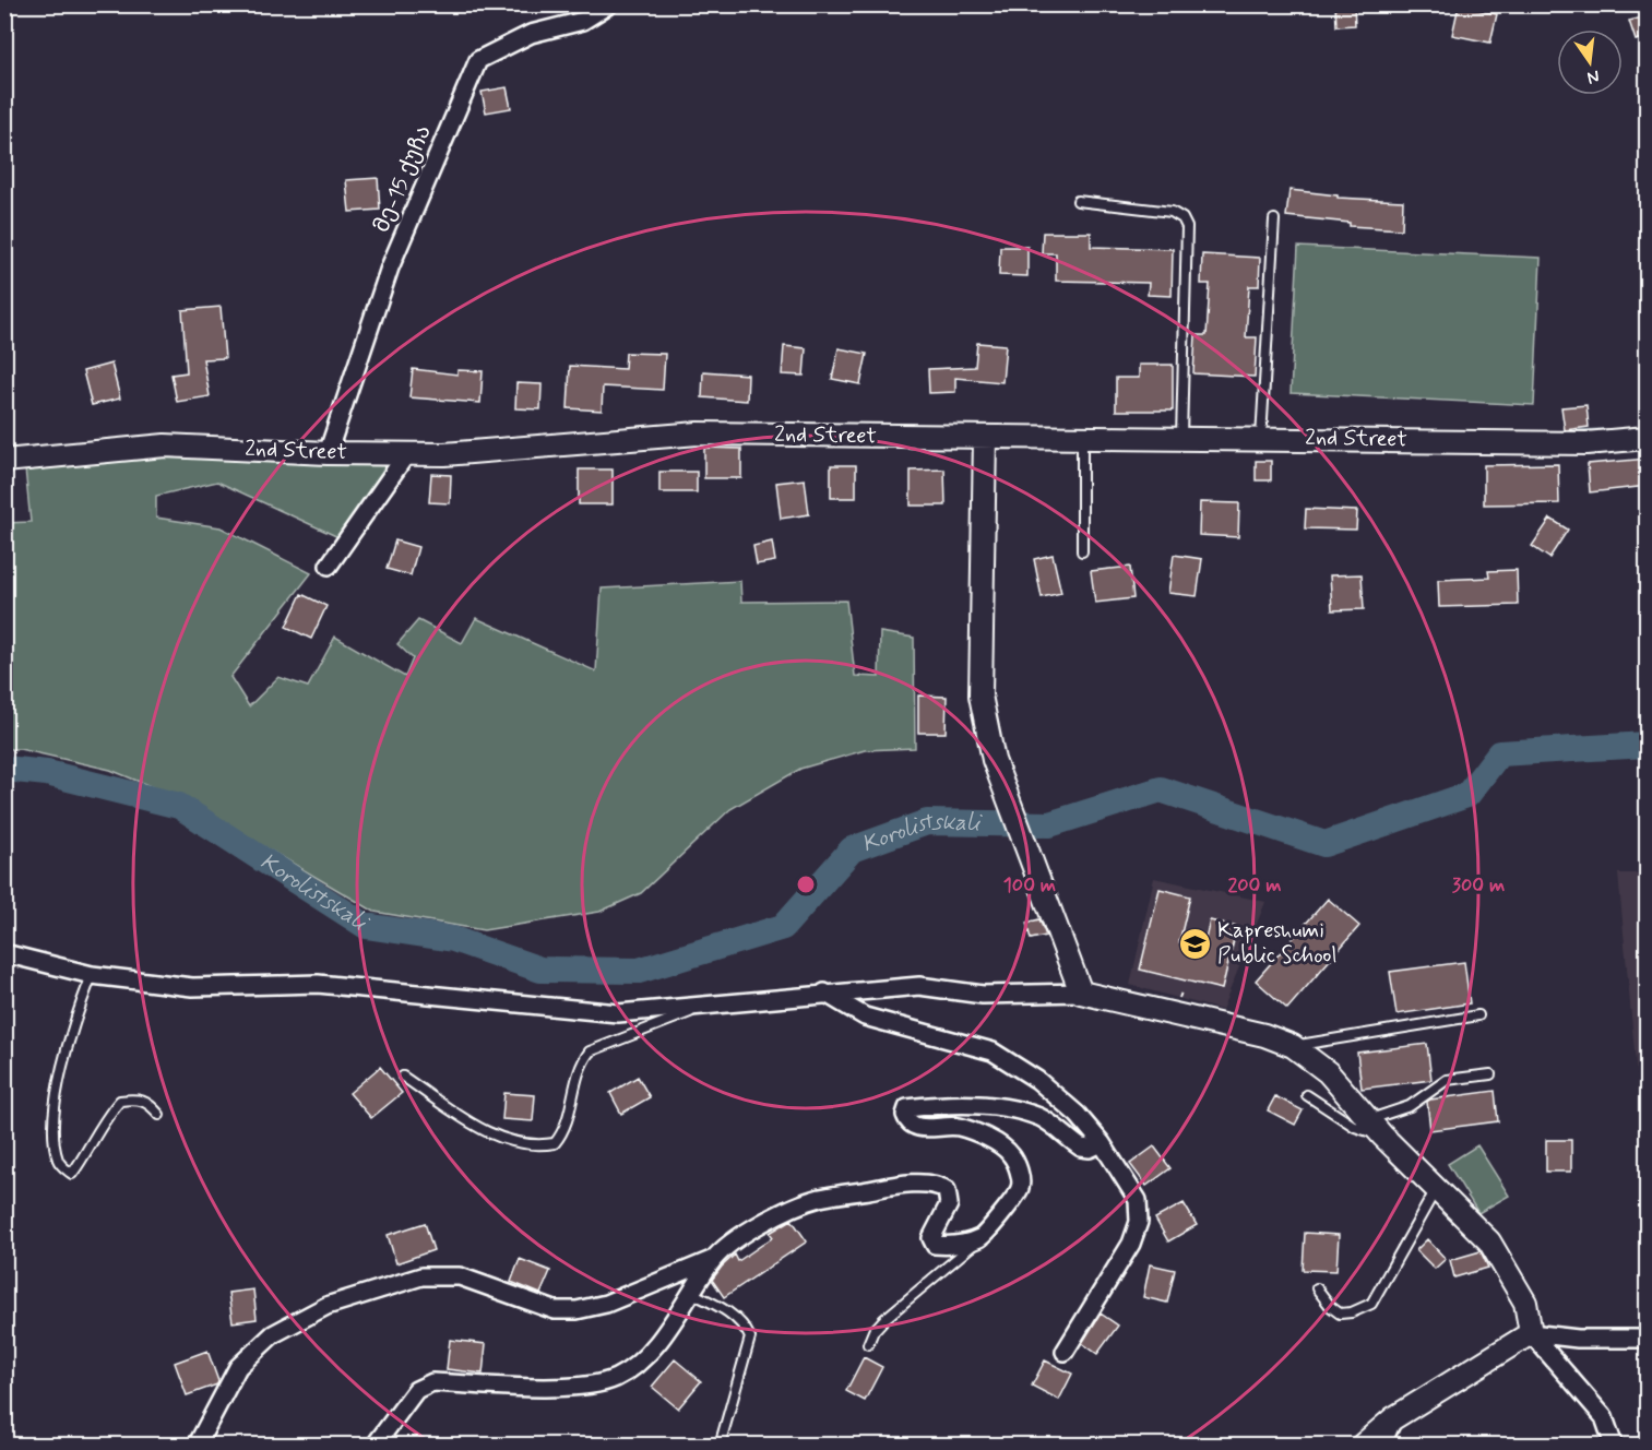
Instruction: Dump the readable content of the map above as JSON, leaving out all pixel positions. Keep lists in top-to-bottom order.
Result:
{
  "streets": {
    "street": ["მე-15 ქუჩა", "2nd Street"]
  },
  "crossings": [
    ["მე-15 ქუჩა", "2nd Street"]
  ],
  "water": ["Korolistskali"],
  "places": {
    "school or university": ["Kapreshumi Public School"]
  },
  "north": "bottom",
  "rings": ["100 m", "200 m", "300 m"]
}
